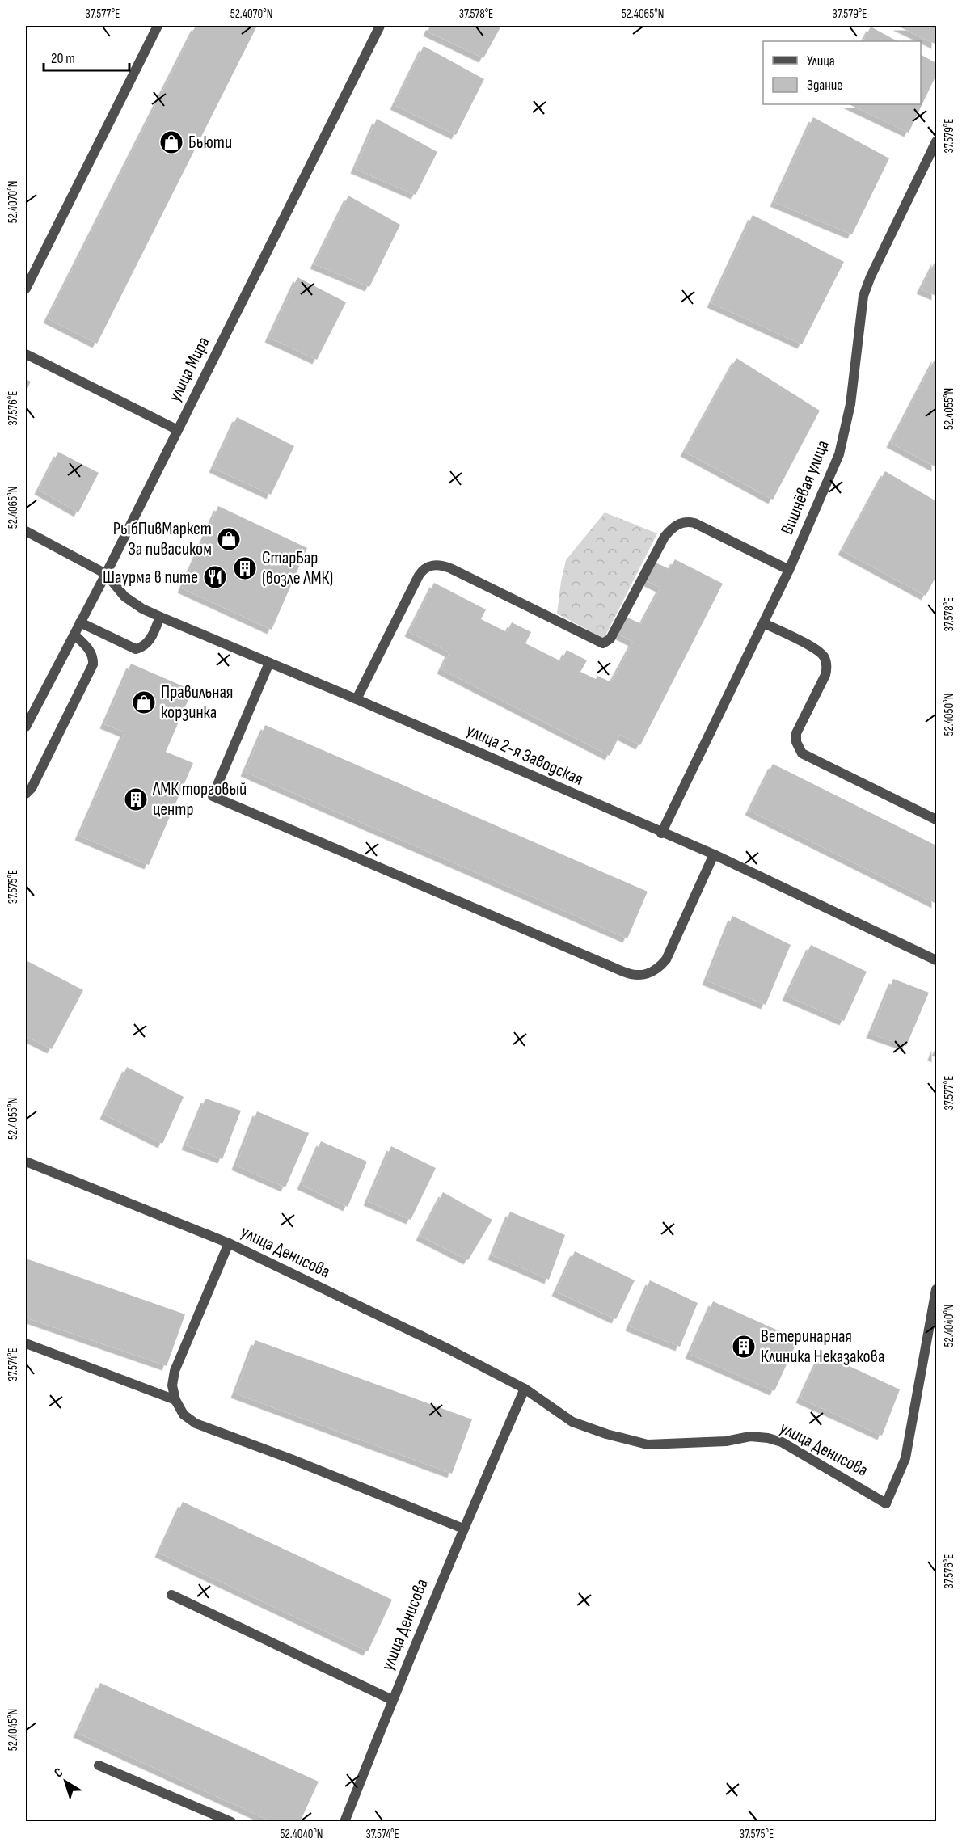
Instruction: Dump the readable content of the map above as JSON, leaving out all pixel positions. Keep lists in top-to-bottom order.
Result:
{
  "streets": {
    "street": [
      "улица Мира",
      "Вишнёвая улица",
      "улица 2-я Заводская",
      "улица Денисова"
    ]
  },
  "crossings": [
    ["улица Мира", "улица 2-я Заводская"],
    ["Вишнёвая улица", "улица 2-я Заводская"]
  ],
  "places": {
    "shop": ["Бьюти", "РыбПивМаркет За пивасиком", "Правильная корзинка"],
    "building": ["СтарБар (возле ЛМК)", "ЛМК торговый центр", "Ветеринарная Клиника Неказакова"],
    "restaurant": ["Шаурма в пите"]
  },
  "legend": ["Улица", "Здание"],
  "scale_bar": "20 m",
  "north": "top left",
  "coordinates": [
    "37.577°E",
    "52.4070°N",
    "37.578°E",
    "52.4065°N",
    "37.579°E",
    "37.576°E",
    "52.4055°N",
    "52.4050°N",
    "37.575°E",
    "52.4040°N",
    "37.574°E",
    "52.4045°N"
  ]
}
